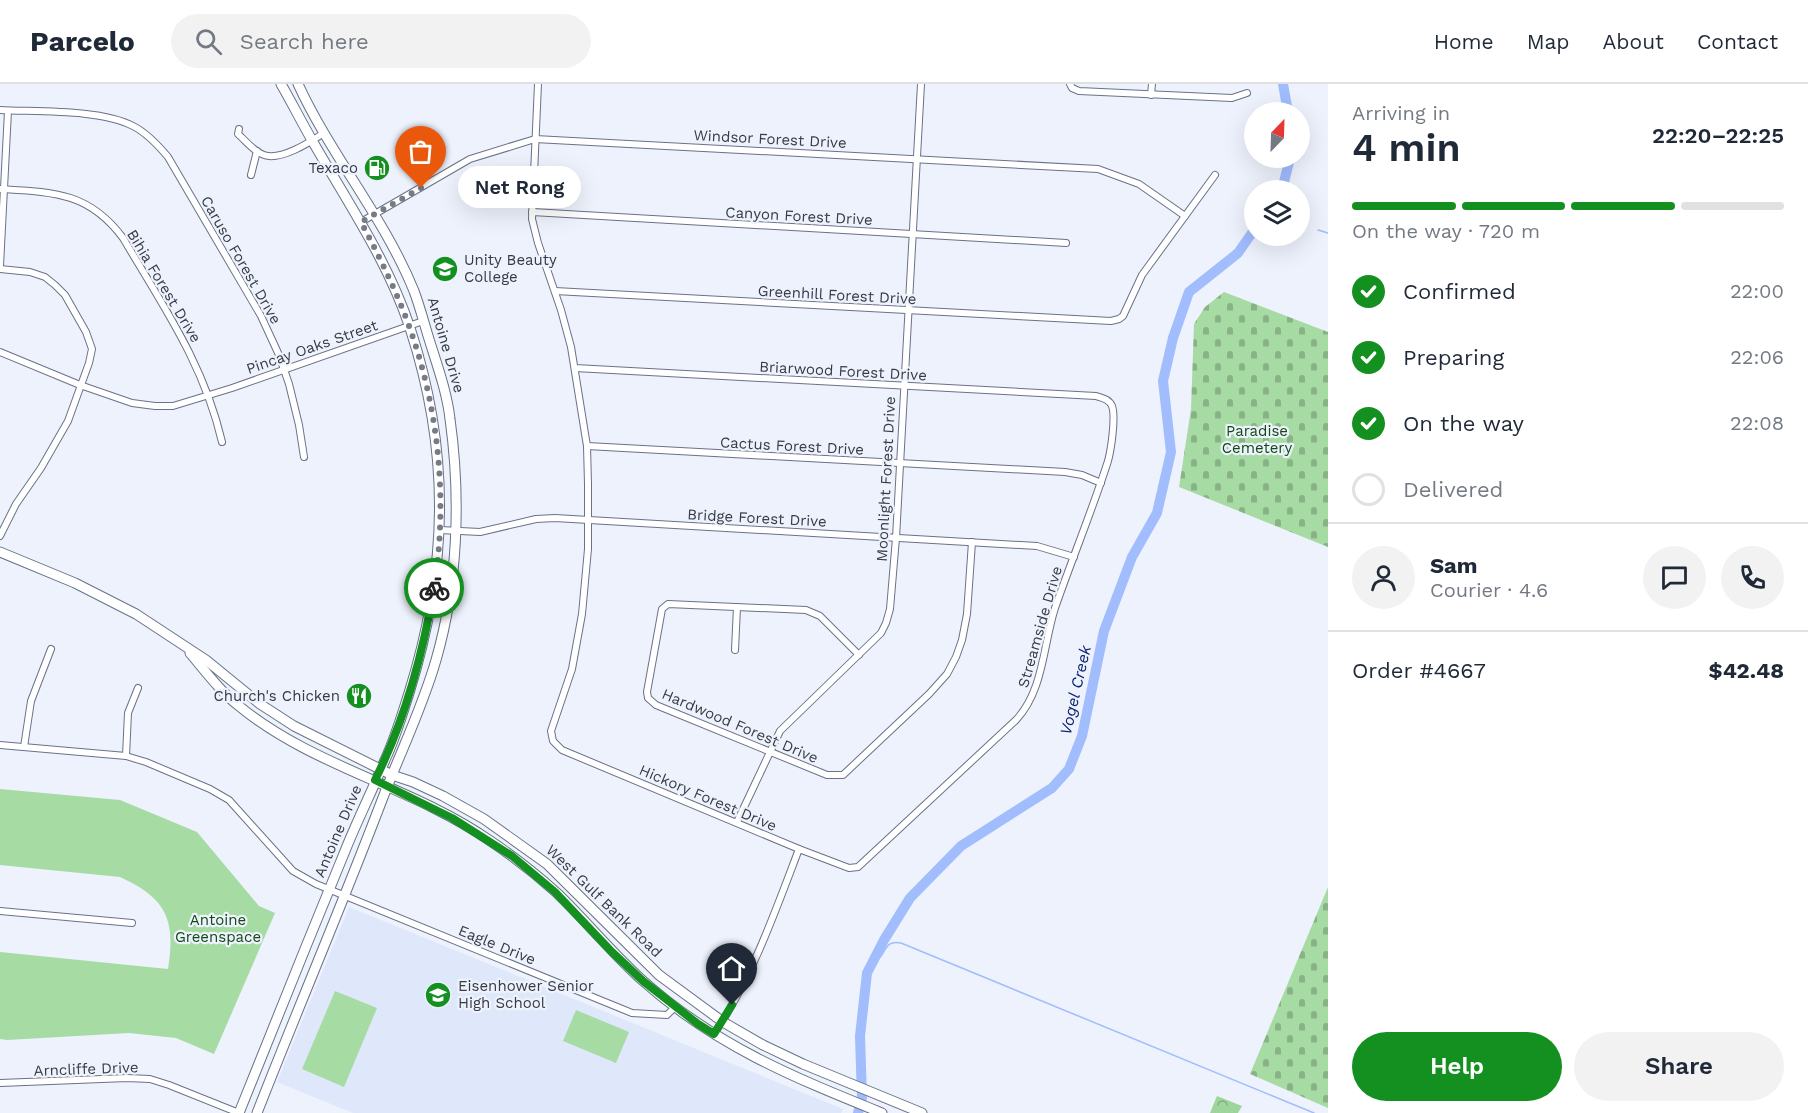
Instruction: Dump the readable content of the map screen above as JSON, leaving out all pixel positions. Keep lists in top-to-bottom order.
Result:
{
  "streets": {
    "main road": ["Antoine Drive", "West Gulf Bank Road"],
    "street": [
      "Windsor Forest Drive",
      "Canyon Forest Drive",
      "Caruso Forest Drive",
      "Bihia Forest Drive",
      "Greenhill Forest Drive",
      "Pincay Oaks Street",
      "Briarwood Forest Drive",
      "Cactus Forest Drive",
      "Moonlight Forest Drive",
      "Bridge Forest Drive",
      "Streamside Drive",
      "Hardwood Forest Drive",
      "Hickory Forest Drive",
      "Eagle Drive",
      "Arncliffe Drive"
    ]
  },
  "crossings": [
    ["Windsor Forest Drive", "Greenhill Forest Drive"],
    ["Windsor Forest Drive", "Antoine Drive"],
    ["Windsor Forest Drive", "Moonlight Forest Drive"],
    ["Canyon Forest Drive", "Moonlight Forest Drive"],
    ["Caruso Forest Drive", "Pincay Oaks Street"],
    ["Bihia Forest Drive", "Pincay Oaks Street"],
    ["Greenhill Forest Drive", "Moonlight Forest Drive"],
    ["Antoine Drive", "Pincay Oaks Street"],
    ["Antoine Drive", "Bridge Forest Drive"],
    ["Antoine Drive", "West Gulf Bank Road"],
    ["Antoine Drive", "Eagle Drive"],
    ["Antoine Drive", "Arncliffe Drive"],
    ["Briarwood Forest Drive", "Moonlight Forest Drive"],
    ["Briarwood Forest Drive", "Streamside Drive"],
    ["Cactus Forest Drive", "Moonlight Forest Drive"],
    ["Cactus Forest Drive", "Streamside Drive"],
    ["Moonlight Forest Drive", "Bridge Forest Drive"],
    ["Moonlight Forest Drive", "Hardwood Forest Drive"],
    ["Moonlight Forest Drive", "Hickory Forest Drive"],
    ["Bridge Forest Drive", "Streamside Drive"],
    ["Bridge Forest Drive", "Hardwood Forest Drive"],
    ["Bridge Forest Drive", "Hickory Forest Drive"],
    ["Streamside Drive", "Hickory Forest Drive"],
    ["West Gulf Bank Road", "Eagle Drive"]
  ],
  "water": ["Vogel Creek"],
  "parks": ["Paradise Cemetery", "Antoine Greenspace"],
  "places": {
    "fuel station": ["Texaco"],
    "other": ["Net Rong"],
    "school or university": ["Unity Beauty College", "Eisenhower Senior High School"],
    "restaurant": ["Church's Chicken"]
  },
  "north": "top right",
  "page": {
    "header": "Parcelo",
    "search": "Search here",
    "nav": [
      "Home",
      "Map",
      "About",
      "Contact"
    ],
    "heading": ["4 min", "Arriving in", "22:20–22:25"],
    "panel": [
      "Sam",
      "Courier · 4.6",
      "Order #4667",
      "$42.48"
    ],
    "bubble": "Net Rong",
    "bar": "On the way · 720 m",
    "list": [
      ["Confirmed", "22:00"],
      ["Preparing", "22:06"],
      ["On the way", "22:08"],
      "Delivered"
    ],
    "buttons": ["Help", "Share"]
  }
}
